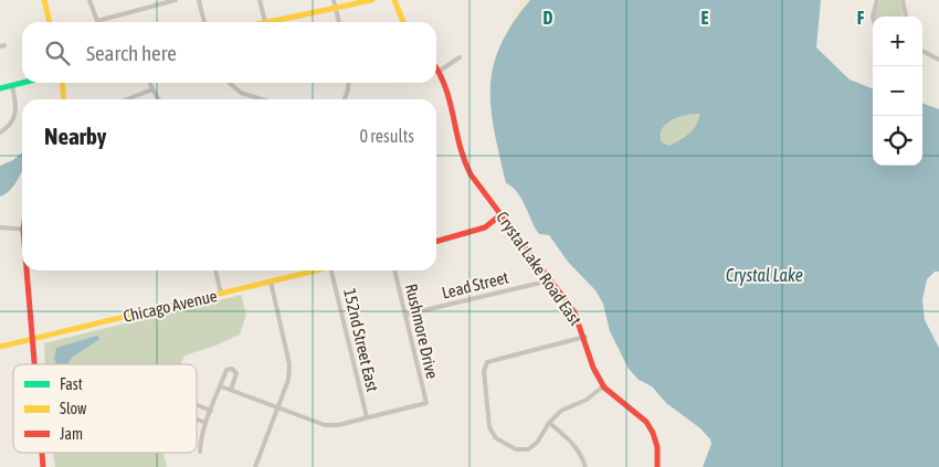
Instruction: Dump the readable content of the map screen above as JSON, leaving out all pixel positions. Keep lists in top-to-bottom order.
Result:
{
  "streets": {
    "street": [
      "Crystal Lake Road East",
      "Lead Street",
      "Chicago Avenue",
      "Rushmore Drive",
      "152nd Street East"
    ]
  },
  "crossings": [
    ["Crystal Lake Road East", "Lead Street"],
    ["Lead Street", "Rushmore Drive"],
    ["Rushmore Drive", "152nd Street East"]
  ],
  "water": ["Crystal Lake"],
  "legend": ["Fast", "Slow", "Jam"],
  "page": {
    "map_buttons": ["+", "−"],
    "search": "Search here",
    "heading": ["Nearby", "0 results"]
  },
  "grid": {
    "columns": ["D", "E", "F"]
  }
}
